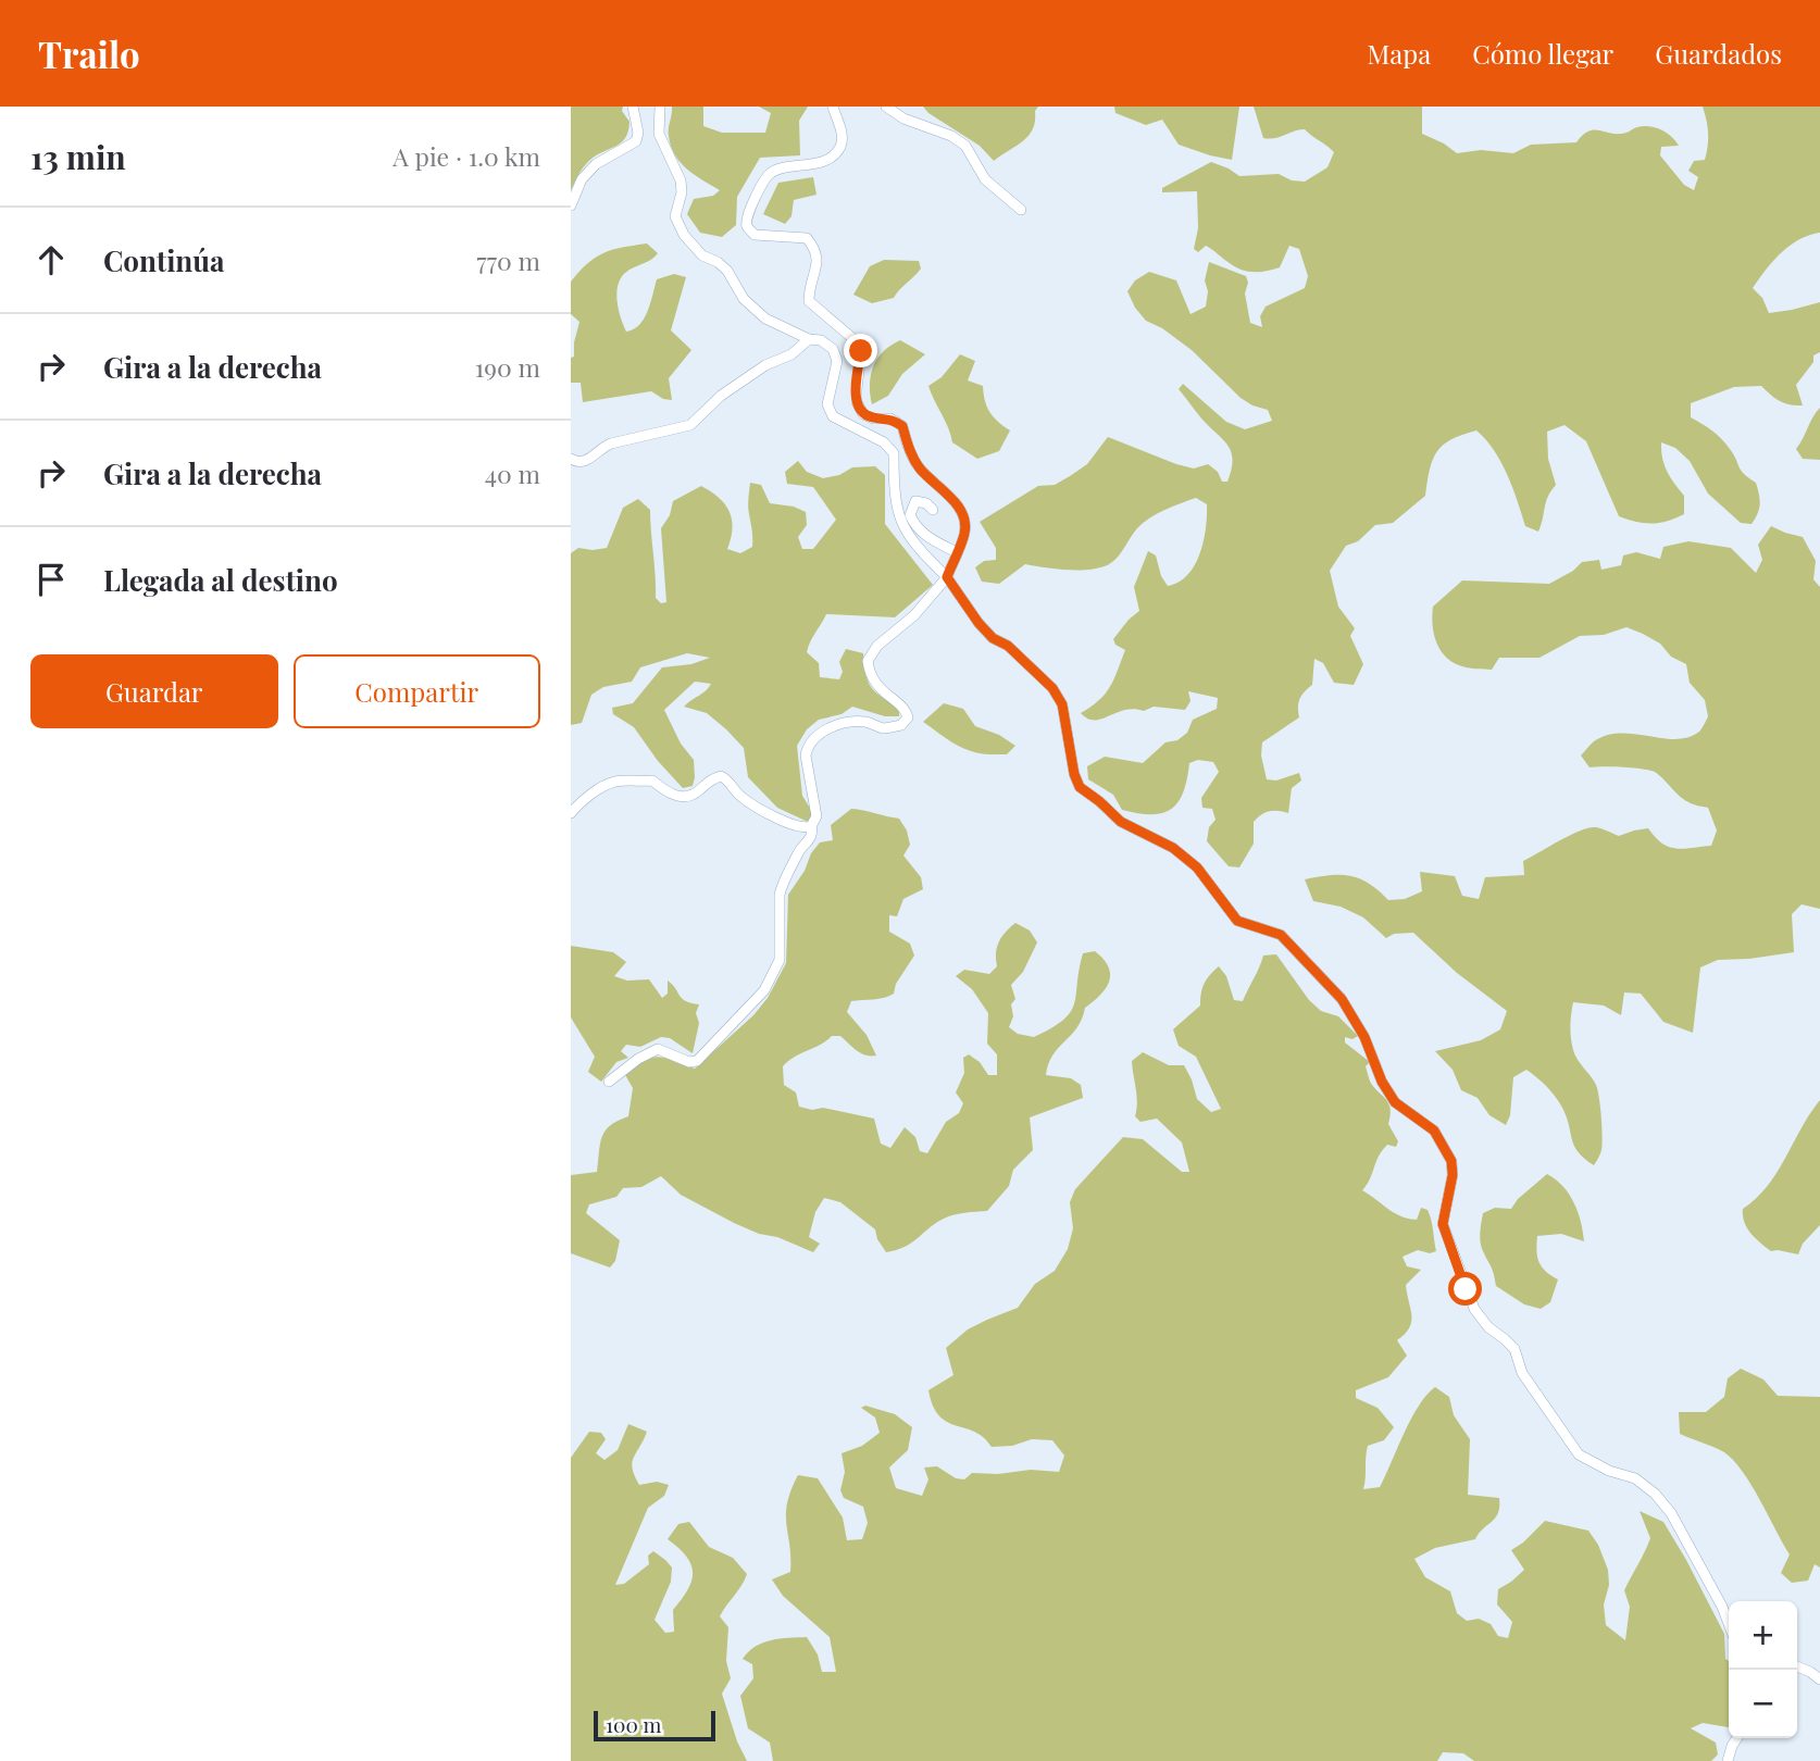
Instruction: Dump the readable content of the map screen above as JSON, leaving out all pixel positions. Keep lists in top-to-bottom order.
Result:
{
  "scale_bar": "100 m",
  "page": {
    "header": "Trailo",
    "nav": ["Mapa", "Cómo llegar", "Guardados"],
    "heading": ["13 min", "A pie · 1.0 km"],
    "list": [
      ["Continúa", "770 m"],
      ["Gira a la derecha", "190 m"],
      ["Gira a la derecha", "40 m"],
      "Llegada al destino"
    ],
    "buttons": ["Guardar", "Compartir"],
    "map_buttons": ["+", "−"],
    "scale": "100 m"
  }
}
